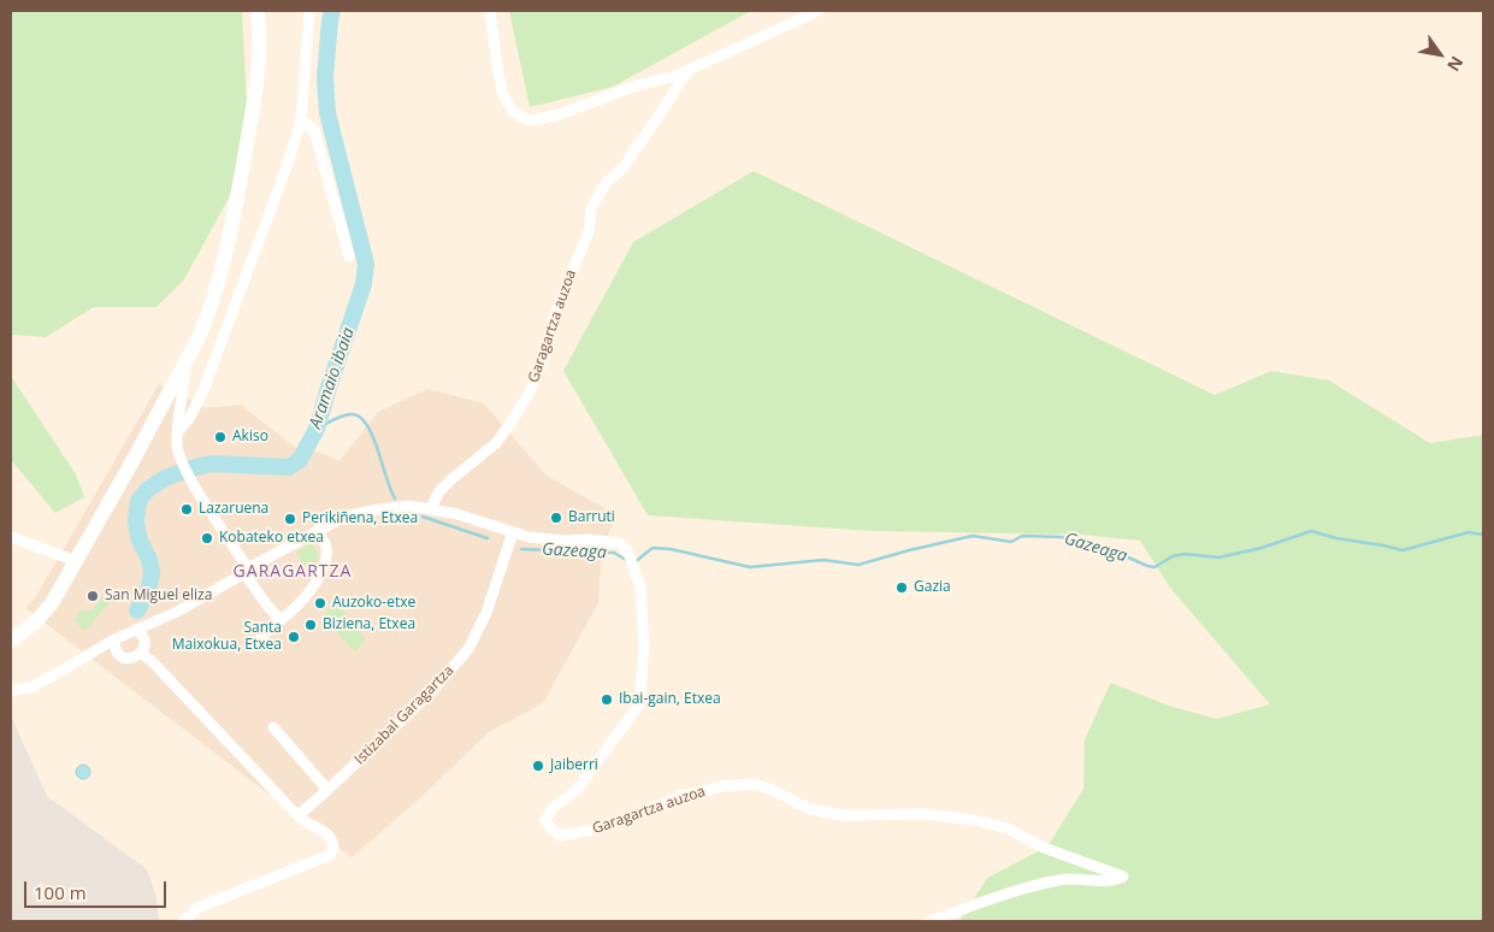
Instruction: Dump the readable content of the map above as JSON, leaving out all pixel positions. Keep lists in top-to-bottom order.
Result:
{
  "streets": {
    "street": ["Garagartza auzoa", "Istizabal Garagartza"]
  },
  "crossings": [
    ["Garagartza auzoa", "Istizabal Garagartza"]
  ],
  "districts": ["GARAGARTZA"],
  "water": ["Aramaio ibaia", "Gazeaga"],
  "places": [
    "Akiso",
    "Lazaruena",
    "Barruti",
    "Perikiñena, Etxea",
    "Kobateko etxea",
    "Gazia",
    "San Miguel eliza",
    "Auzoko-etxe",
    "Biziena, Etxea",
    "Santa Maixokua, Etxea",
    "Ibai-gain, Etxea",
    "Jaiberri"
  ],
  "scale_bar": "100 m",
  "north": "bottom right"
}
